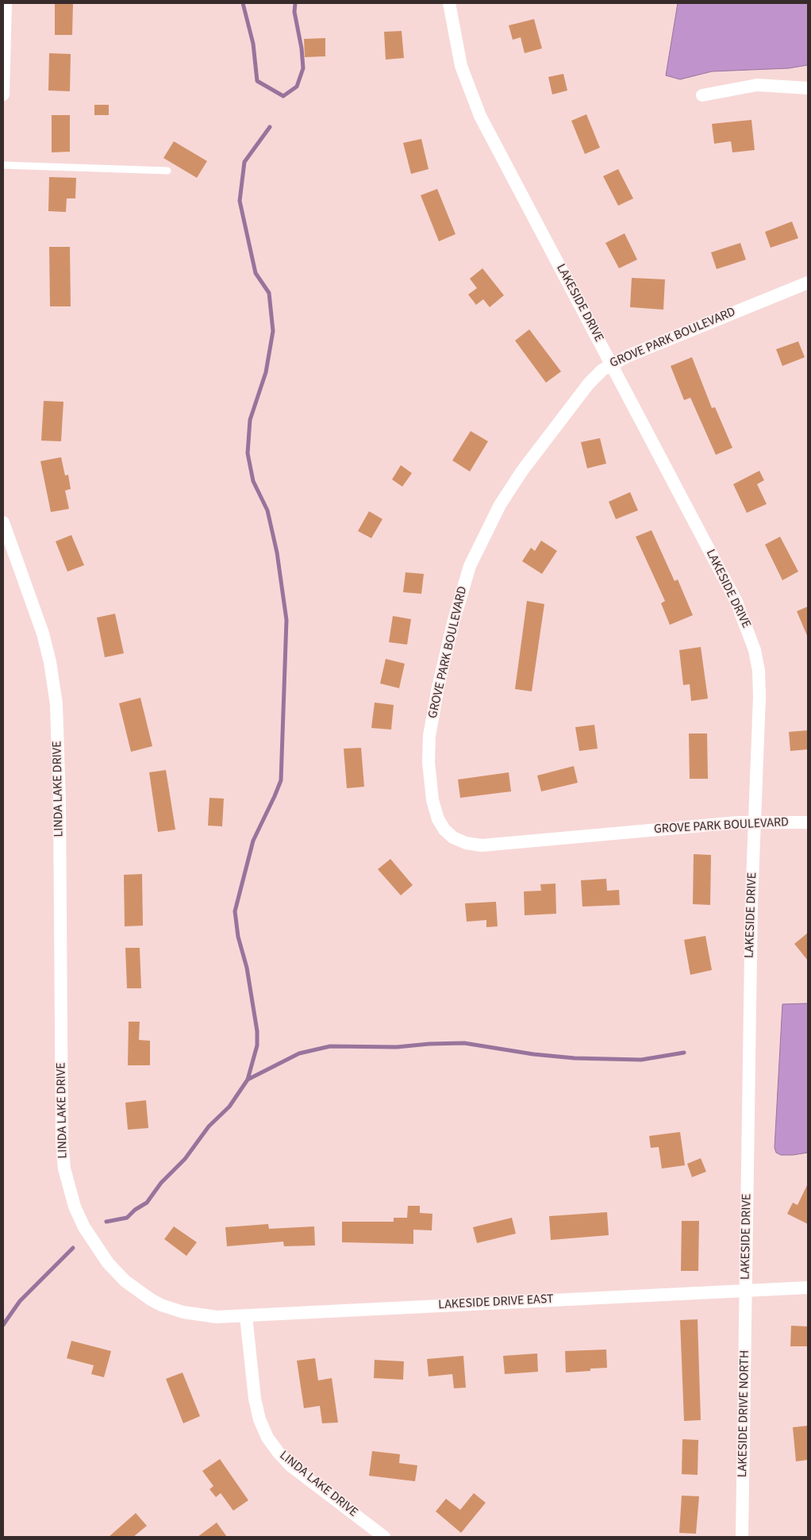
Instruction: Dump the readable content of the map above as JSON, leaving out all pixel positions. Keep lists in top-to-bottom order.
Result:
{
  "streets": {
    "street": [
      "LAKESIDE DRIVE",
      "GROVE PARK BOULEVARD",
      "LINDA LAKE DRIVE",
      "LAKESIDE DRIVE EAST",
      "LAKESIDE DRIVE NORTH"
    ]
  },
  "crossings": [
    ["LAKESIDE DRIVE", "GROVE PARK BOULEVARD"],
    ["LAKESIDE DRIVE", "LAKESIDE DRIVE EAST"],
    ["LAKESIDE DRIVE", "LAKESIDE DRIVE NORTH"],
    ["LINDA LAKE DRIVE", "LAKESIDE DRIVE EAST"],
    ["LAKESIDE DRIVE EAST", "LAKESIDE DRIVE NORTH"]
  ]
}
